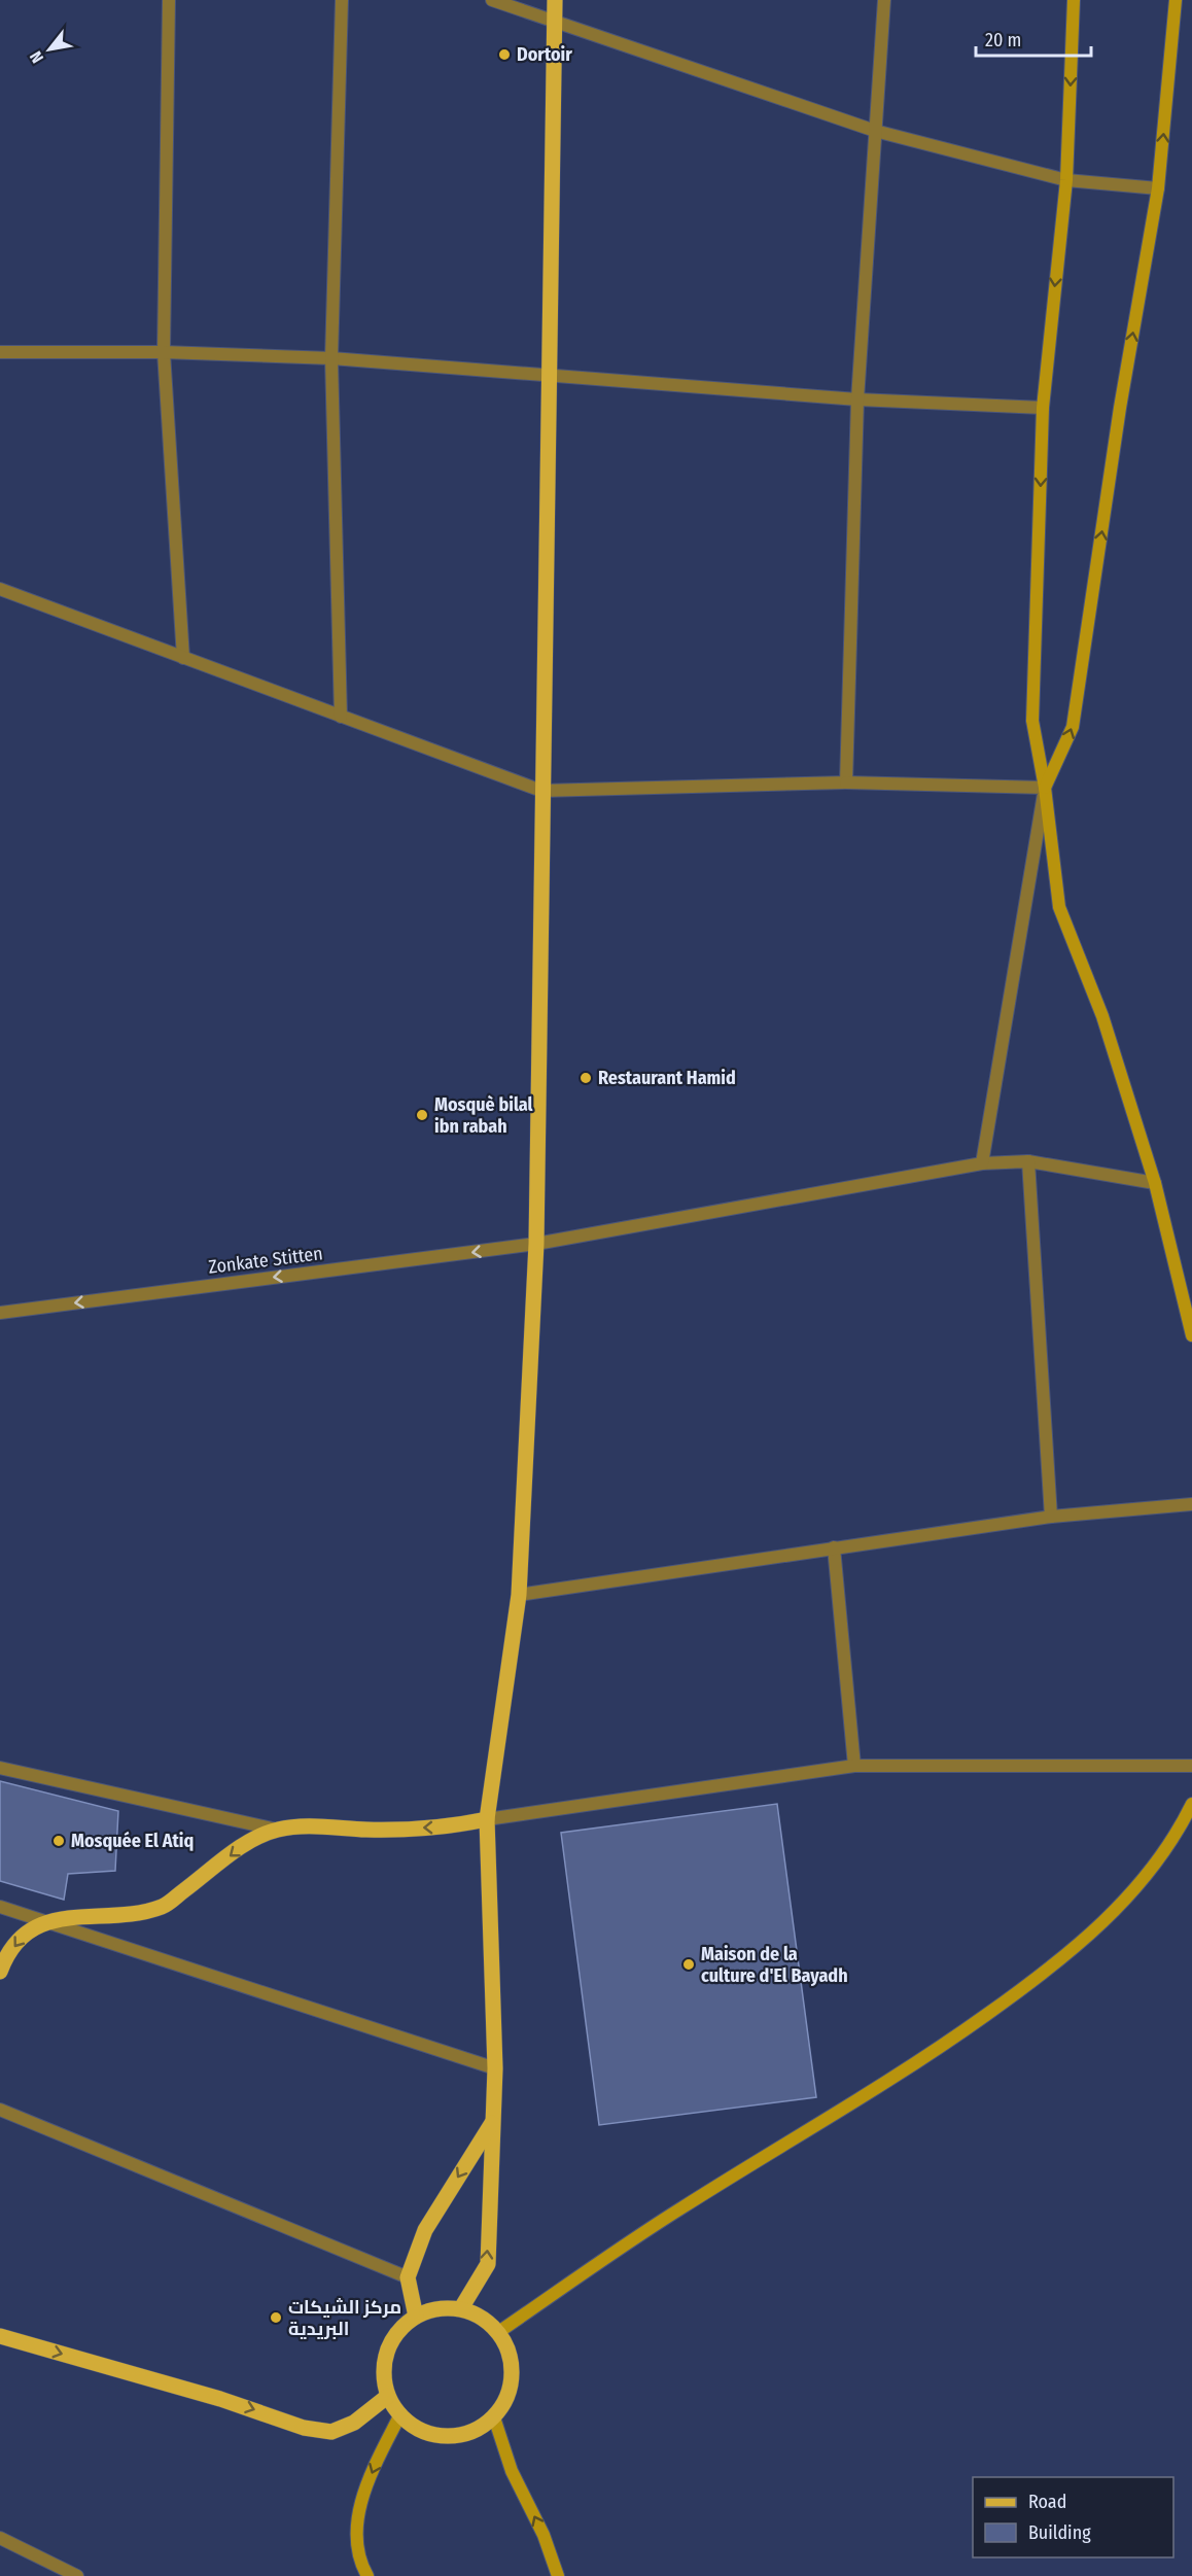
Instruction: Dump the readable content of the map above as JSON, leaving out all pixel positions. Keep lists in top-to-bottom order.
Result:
{
  "streets": {
    "street": ["Zonkate Stitten"]
  },
  "one_way": ["Zonkate Stitten"],
  "places": [
    "Dortoir",
    "Restaurant Hamid",
    "Mosquè bilal ibn rabah",
    "Mosquée El Atiq",
    "Maison de la culture d'El Bayadh",
    "مركز الشيكات البريدية"
  ],
  "legend": ["Road", "Building"],
  "scale_bar": "20 m",
  "north": "bottom left"
}
